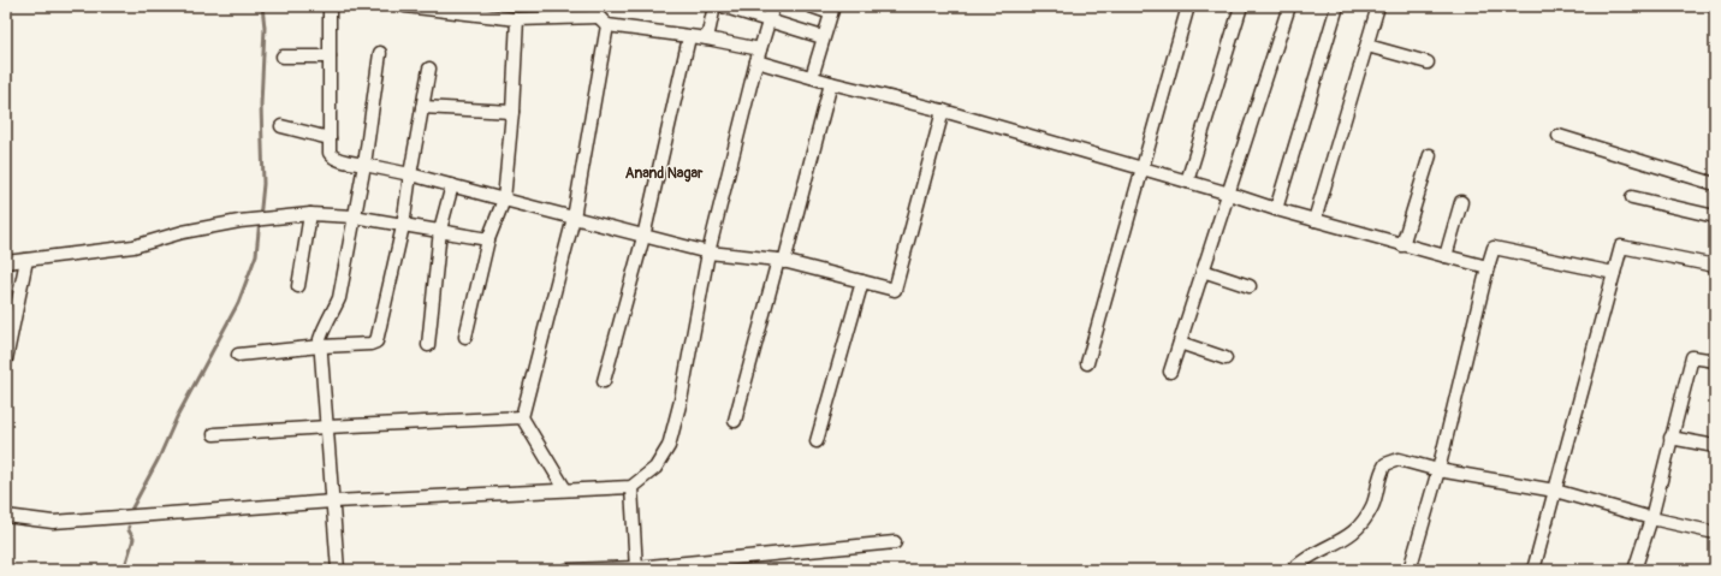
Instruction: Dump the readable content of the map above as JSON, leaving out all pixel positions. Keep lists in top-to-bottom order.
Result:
{
  "districts": ["Anand Nagar"]
}
